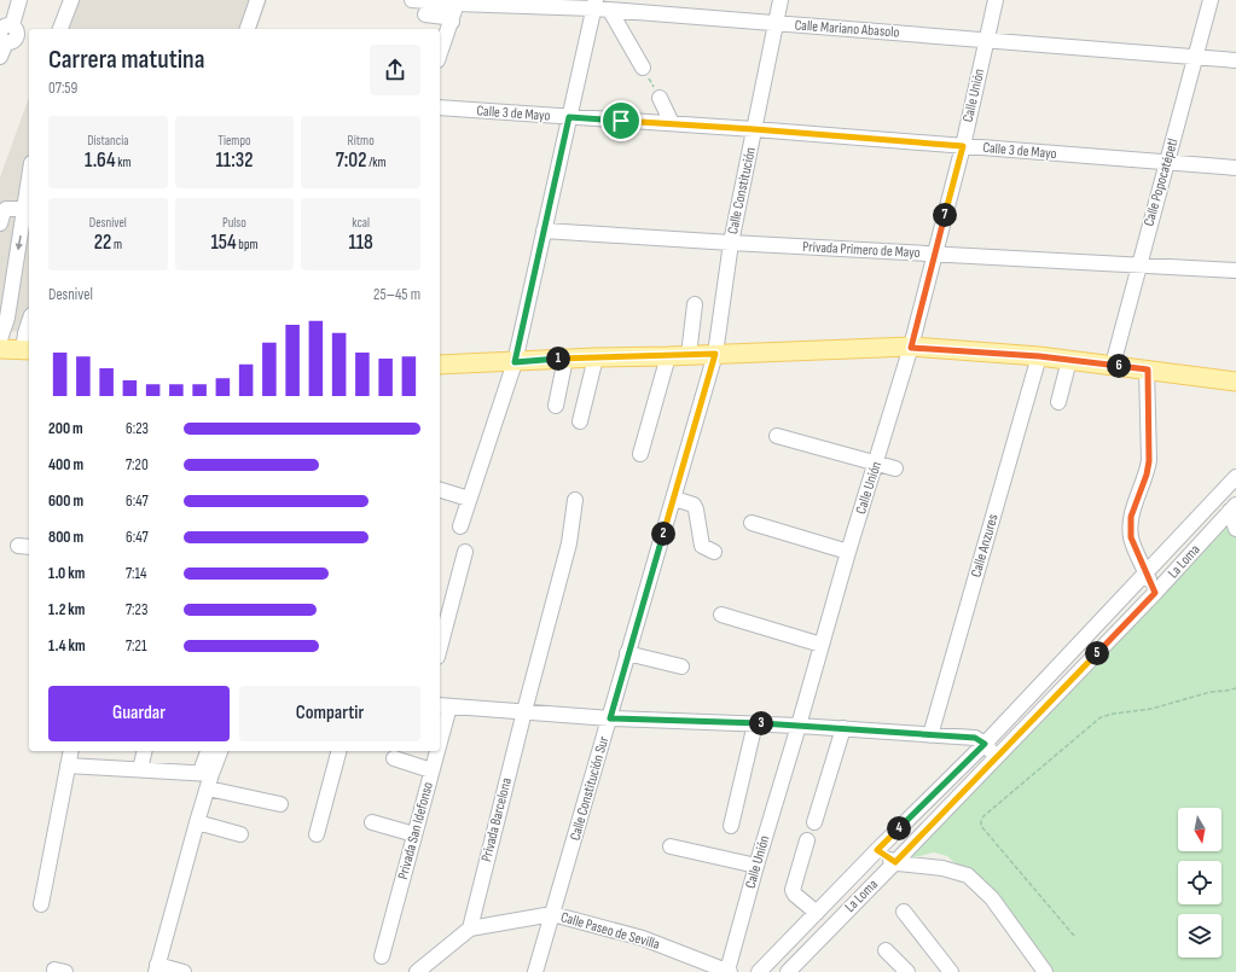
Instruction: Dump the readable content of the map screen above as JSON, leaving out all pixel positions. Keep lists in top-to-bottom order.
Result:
{
  "streets": {
    "street": [
      "Calle Mariano Abasolo",
      "Calle Unión",
      "Calle 3 de Mayo",
      "Calle Popocatépetl",
      "Calle Constitución",
      "Privada Primero de Mayo",
      "Calle Anzures",
      "La Loma",
      "Calle Constitución Sur",
      "Privada Barcelona",
      "Privada San Idefonso",
      "Calle Paseo de Sevilla"
    ]
  },
  "crossings": [
    ["Calle Mariano Abasolo", "Calle Unión"],
    ["Calle Mariano Abasolo", "Calle Popocatépetl"],
    ["Calle Mariano Abasolo", "Calle Constitución"],
    ["Calle Unión", "Calle 3 de Mayo"],
    ["Calle Unión", "Privada Primero de Mayo"],
    ["Calle Unión", "Calle Paseo de Sevilla"],
    ["Calle 3 de Mayo", "Calle Popocatépetl"],
    ["Calle 3 de Mayo", "Calle Constitución"],
    ["Calle Popocatépetl", "Privada Primero de Mayo"],
    ["Calle Constitución", "Privada Primero de Mayo"],
    ["Calle Constitución", "Calle Constitución Sur"],
    ["Calle Constitución Sur", "Calle Paseo de Sevilla"],
    ["Privada Barcelona", "Calle Paseo de Sevilla"]
  ],
  "north": "bottom",
  "page": {
    "heading": ["Carrera matutina", "07:59"],
    "stats": [
      ["Distancia", "1.64 km"],
      ["Tiempo", "11:32"],
      ["Ritmo", "7:02 /km"],
      ["Desnivel", "22 m"],
      ["Pulso", "154 bpm"],
      ["kcal", "118"]
    ],
    "pins": [
      "7",
      "1",
      "6",
      "2",
      "5",
      "3",
      "4"
    ],
    "chart": ["Desnivel", "25–45 m"],
    "list": [
      {
        "name": "200 m",
        "note": "6:23"
      },
      {
        "name": "400 m",
        "note": "7:20"
      },
      {
        "name": "600 m",
        "note": "6:47"
      },
      {
        "name": "800 m",
        "note": "6:47"
      },
      {
        "name": "1.0 km",
        "note": "7:14"
      },
      {
        "name": "1.2 km",
        "note": "7:23"
      },
      {
        "name": "1.4 km",
        "note": "7:21"
      }
    ],
    "buttons": ["Guardar", "Compartir"]
  }
}
